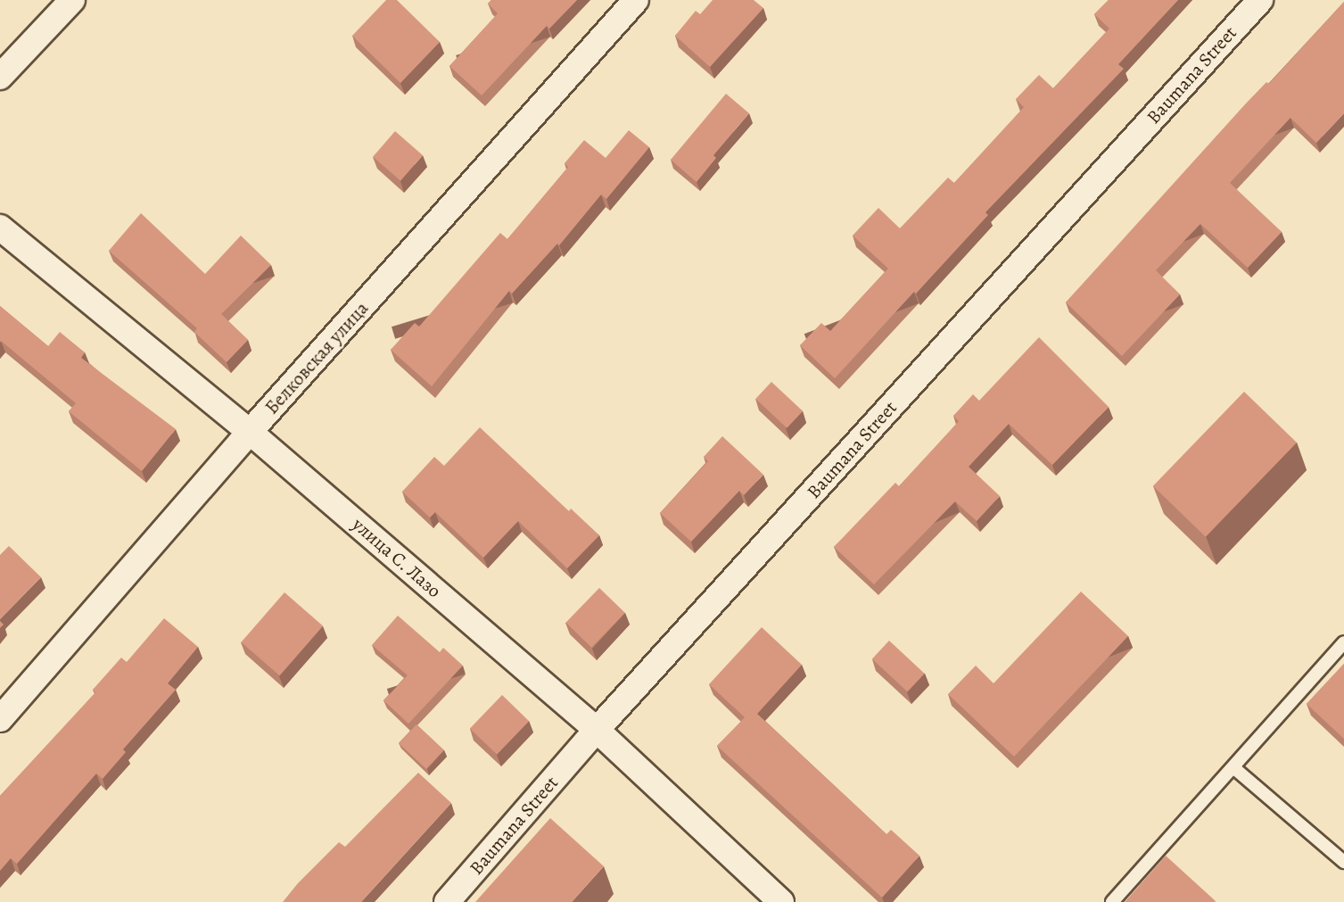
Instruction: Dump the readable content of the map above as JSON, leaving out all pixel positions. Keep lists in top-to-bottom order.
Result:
{
  "streets": {
    "street": ["Baumana Street", "Белковская улица", "улица С. Лазо"]
  },
  "crossings": [
    ["Baumana Street", "улица С. Лазо"],
    ["Белковская улица", "улица С. Лазо"]
  ]
}
